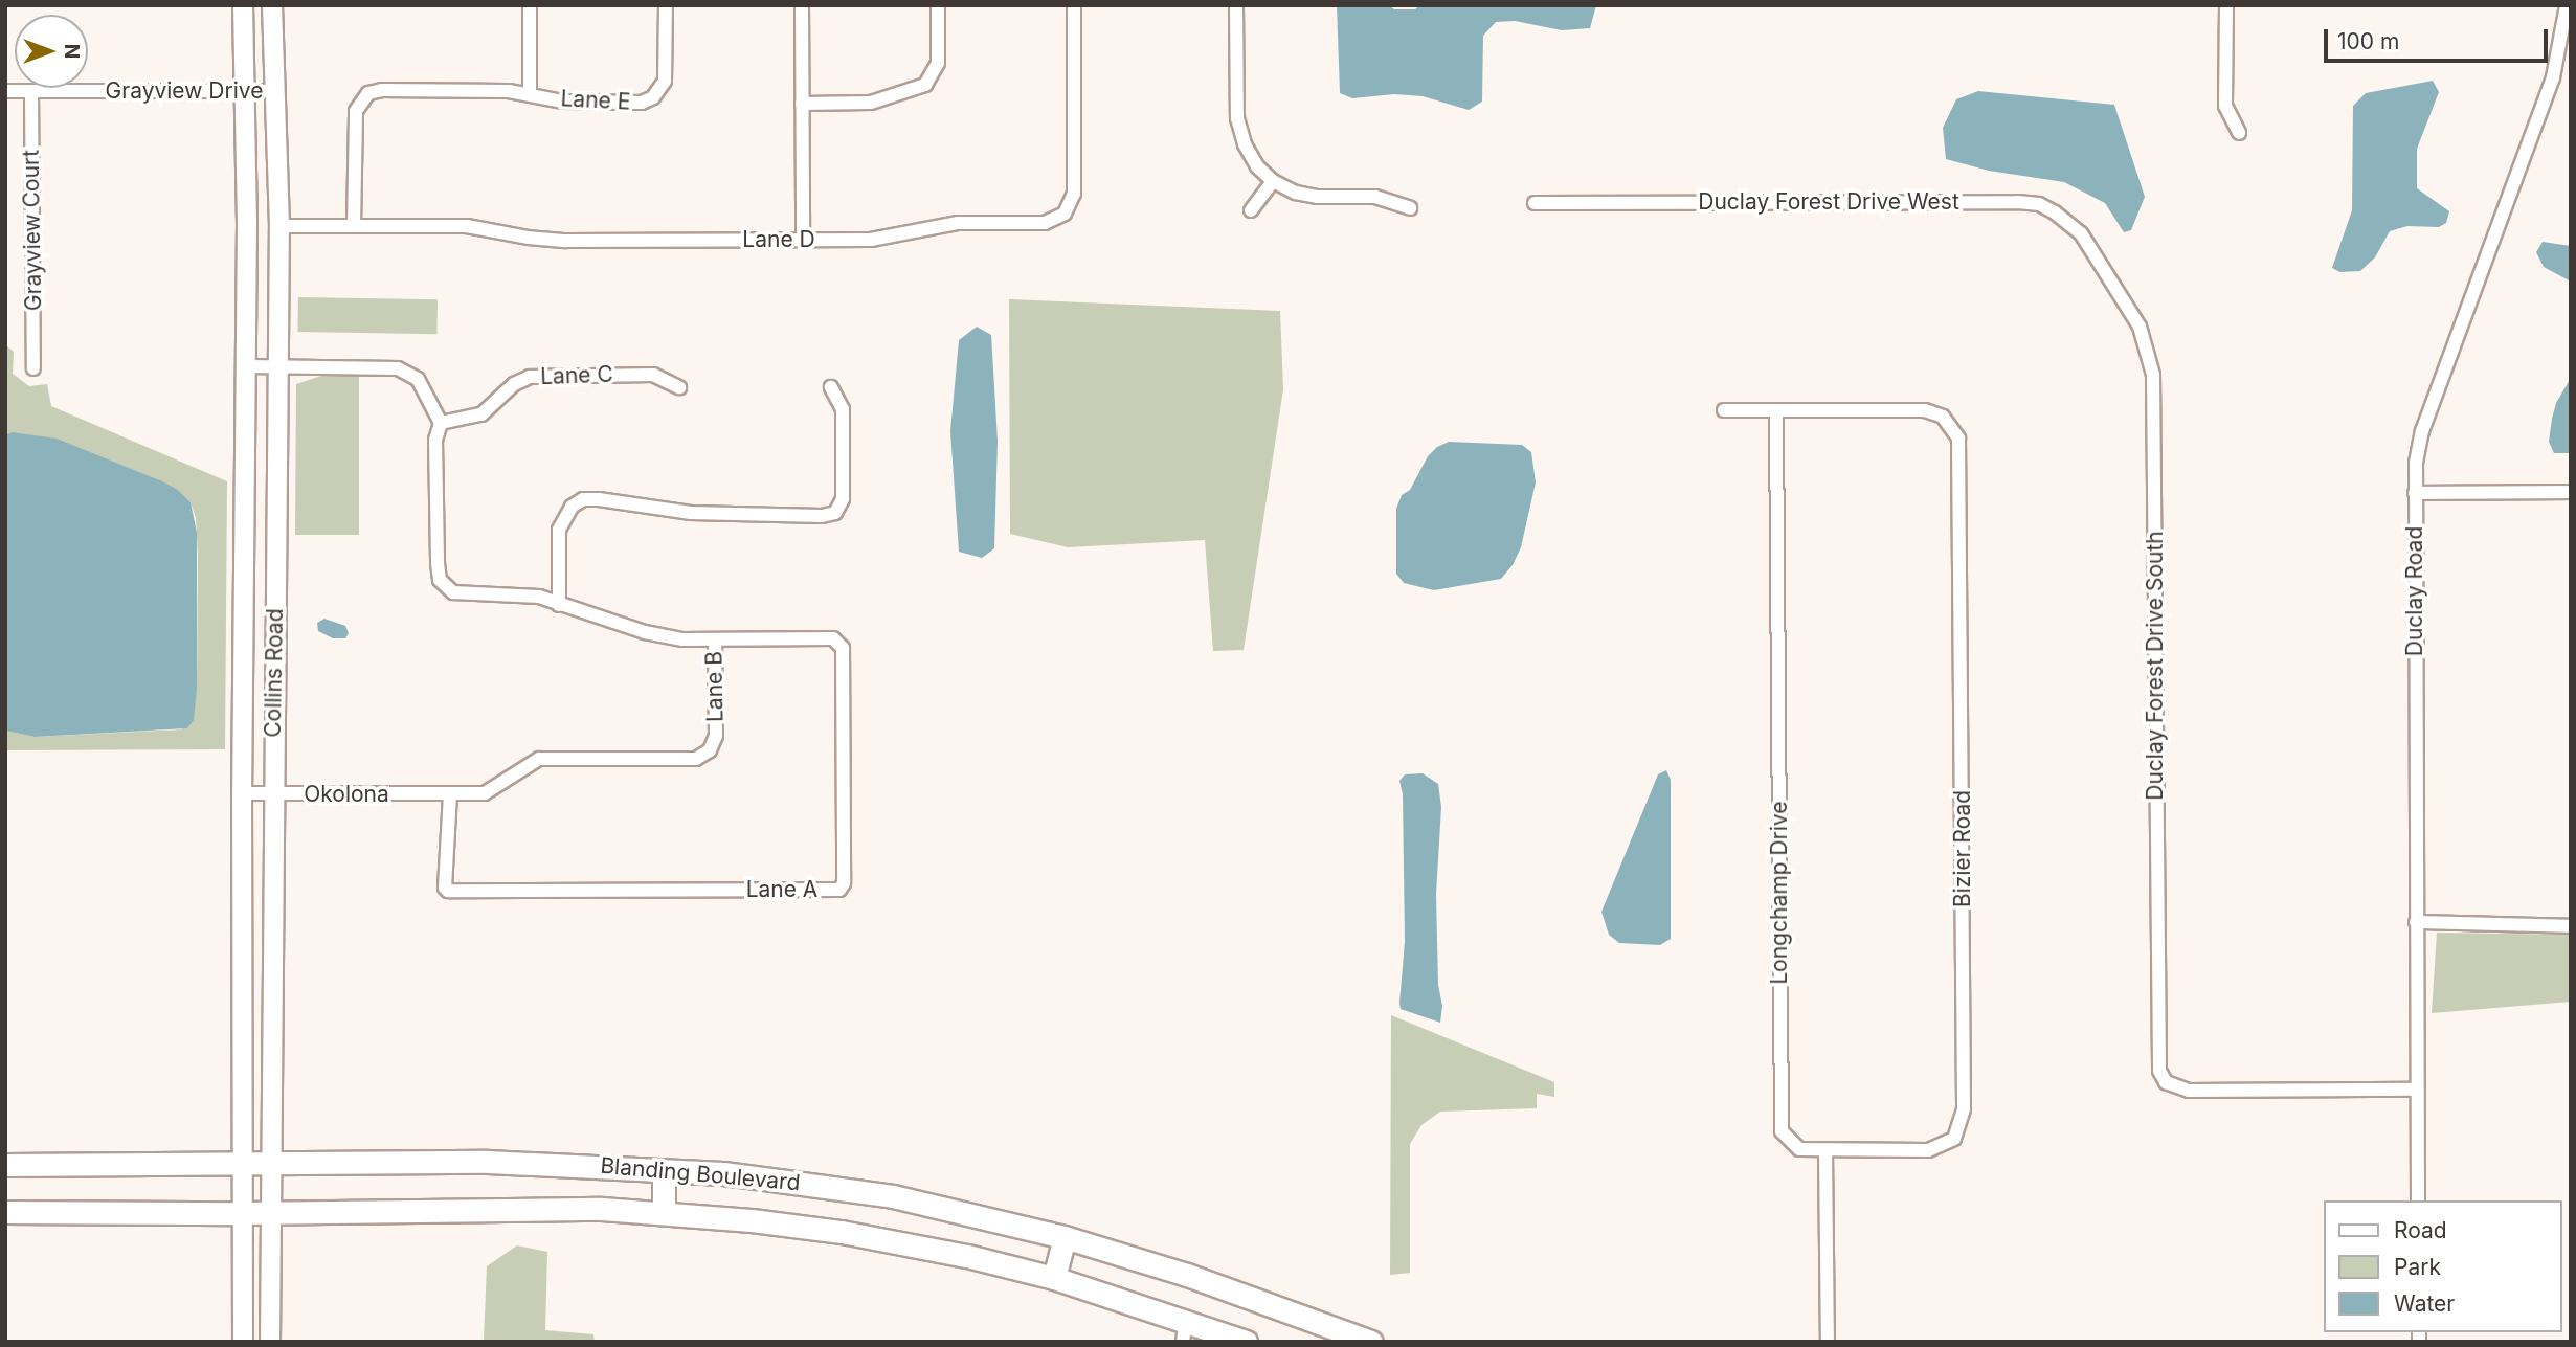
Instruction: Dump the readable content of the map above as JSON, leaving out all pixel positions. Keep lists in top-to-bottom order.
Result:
{
  "streets": {
    "main road": ["Collins Road", "Blanding Boulevard"],
    "street": [
      "Grayview Drive",
      "Lane E",
      "Duclay Forest Drive West",
      "Grayview Court",
      "Lane D",
      "Lane C",
      "Duclay Road",
      "Duclay Forest Drive South",
      "Lane B",
      "Okolona",
      "Bizier Road",
      "Lane A",
      "Longchamp Drive"
    ]
  },
  "crossings": [
    ["Grayview Drive", "Grayview Court"],
    ["Grayview Drive", "Collins Road"],
    ["Duclay Forest Drive West", "Duclay Forest Drive South"],
    ["Lane D", "Collins Road"],
    ["Lane C", "Lane B"],
    ["Duclay Road", "Duclay Forest Drive South"],
    ["Collins Road", "Okolona"],
    ["Collins Road", "Blanding Boulevard"],
    ["Lane B", "Okolona"],
    ["Lane B", "Lane A"],
    ["Okolona", "Lane A"],
    ["Bizier Road", "Longchamp Drive"]
  ],
  "legend": ["Road", "Park", "Water"],
  "scale_bar": "100 m",
  "north": "right"
}
